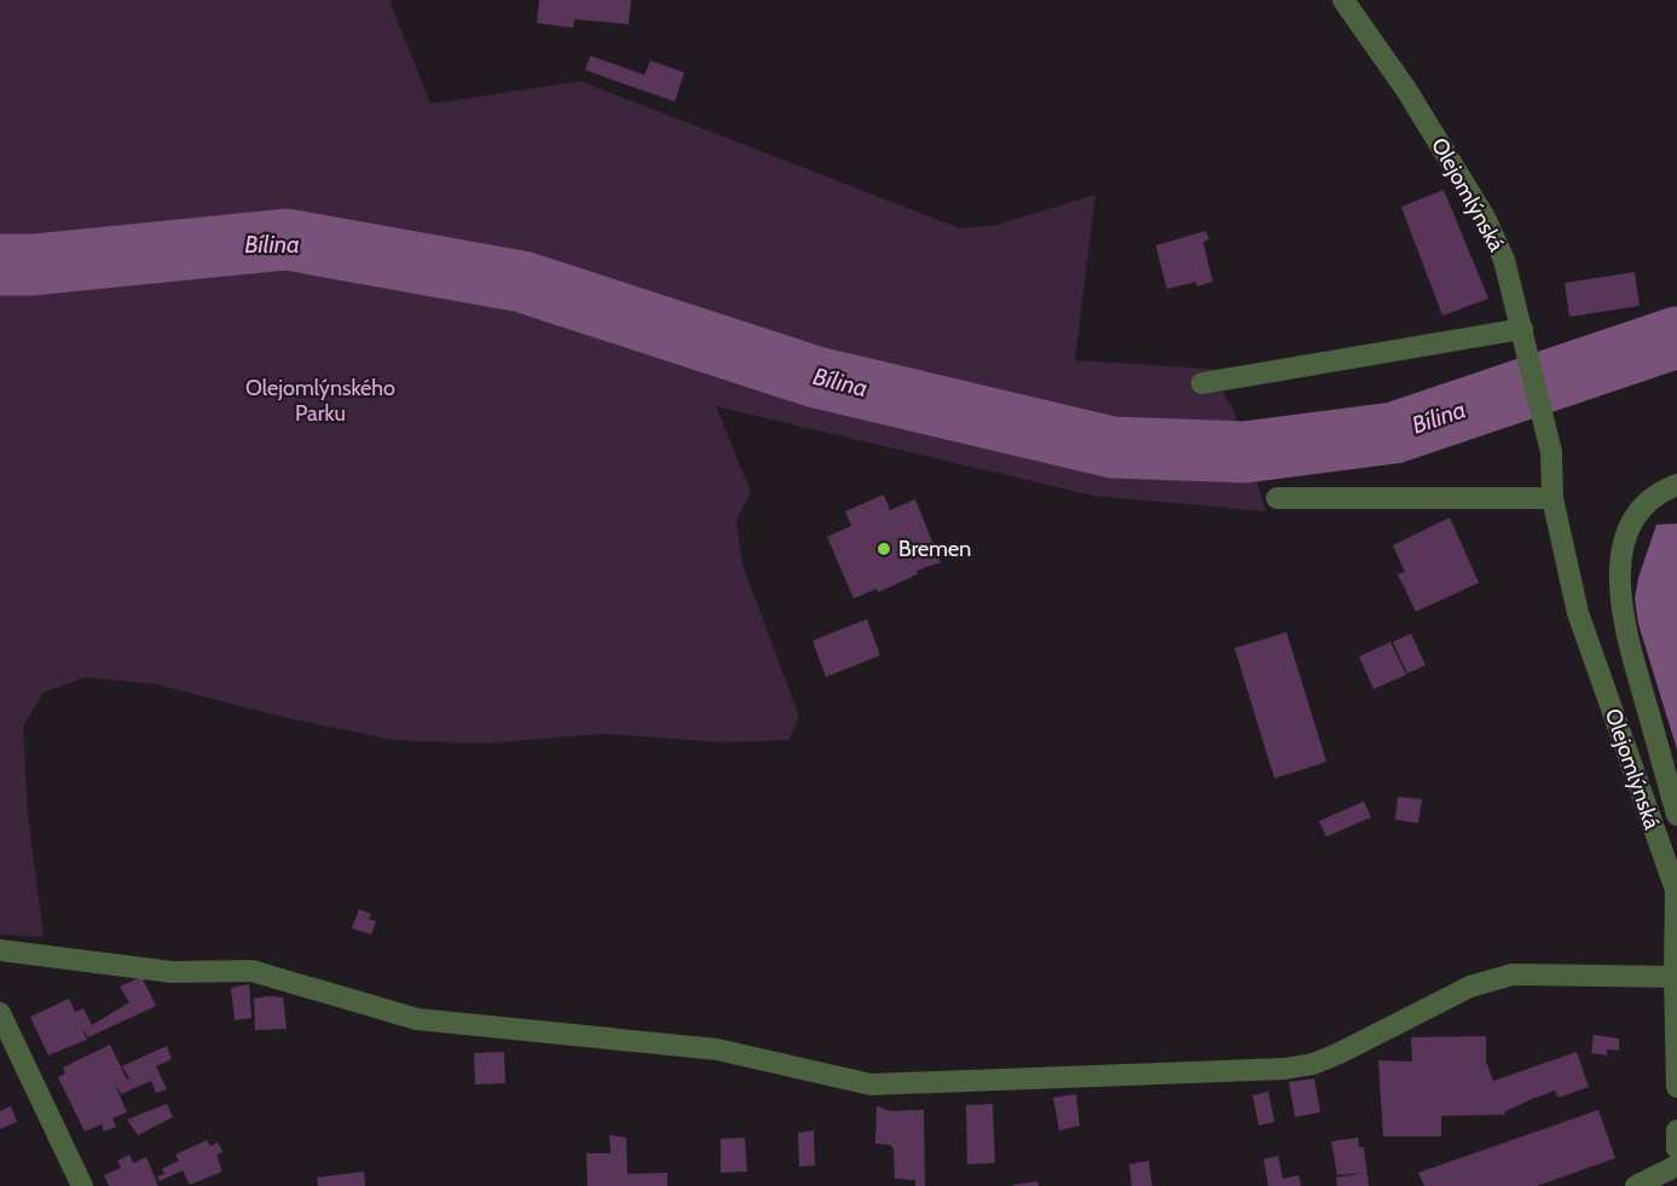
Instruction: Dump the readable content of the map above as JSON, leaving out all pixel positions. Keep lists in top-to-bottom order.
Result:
{
  "streets": {
    "street": ["Olejomlýnská"]
  },
  "water": ["Bílina"],
  "parks": ["Olejomlýnského Parku"],
  "places": ["Bremen"]
}
